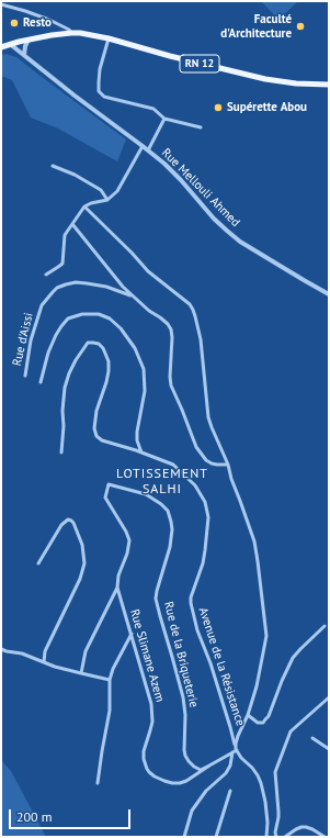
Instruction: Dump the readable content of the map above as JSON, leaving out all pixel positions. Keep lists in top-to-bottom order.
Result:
{
  "streets": {
    "main road": ["RN 12"],
    "street": [
      "Rue Mellouli Ahmed",
      "Rue d'Aissi",
      "Rue de la Briqueterie",
      "Rue Slimane Azem",
      "Avenue de la Résistance"
    ]
  },
  "crossings": [
    ["RN 12", "Rue Mellouli Ahmed"],
    ["Rue de la Briqueterie", "Rue Slimane Azem"]
  ],
  "districts": ["LOTISSEMENT SALHI"],
  "places": ["Resto", "Faculté d'Architecture", "Supérette Abou"],
  "scale_bar": "200 m"
}
